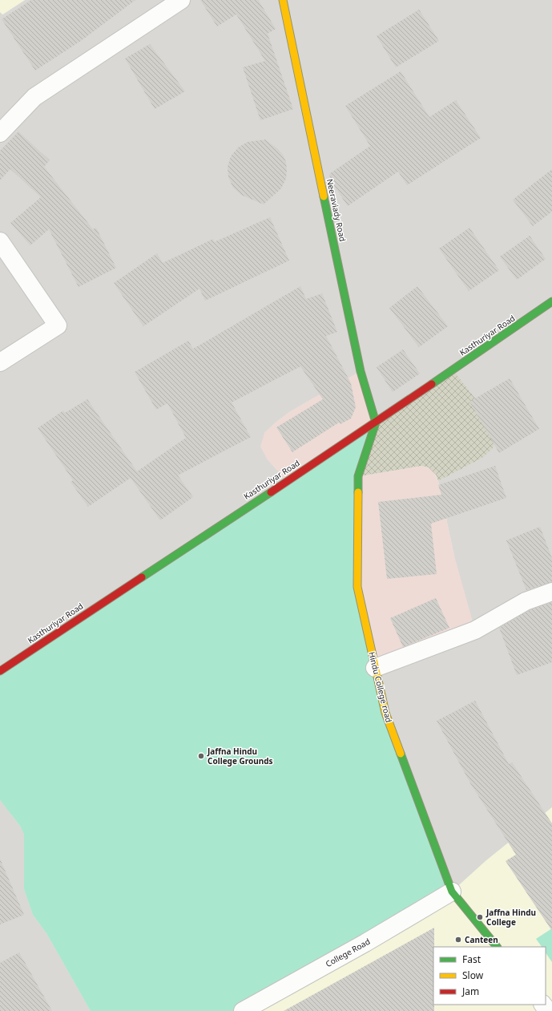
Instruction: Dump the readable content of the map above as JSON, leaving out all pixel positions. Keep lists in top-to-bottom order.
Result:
{
  "streets": {
    "street": [
      "Neeraviady Road",
      "Kasthuriyar Road",
      "Hindu College road",
      "College Road"
    ]
  },
  "crossings": [
    ["Neeraviady Road", "Kasthuriyar Road"],
    ["Neeraviady Road", "Hindu College road"],
    ["Kasthuriyar Road", "Hindu College road"],
    ["Hindu College road", "College Road"]
  ],
  "places": ["Jaffna Hindu College Grounds", "Jaffna Hindu College", "Canteen"],
  "legend": ["Fast", "Slow", "Jam"]
}
